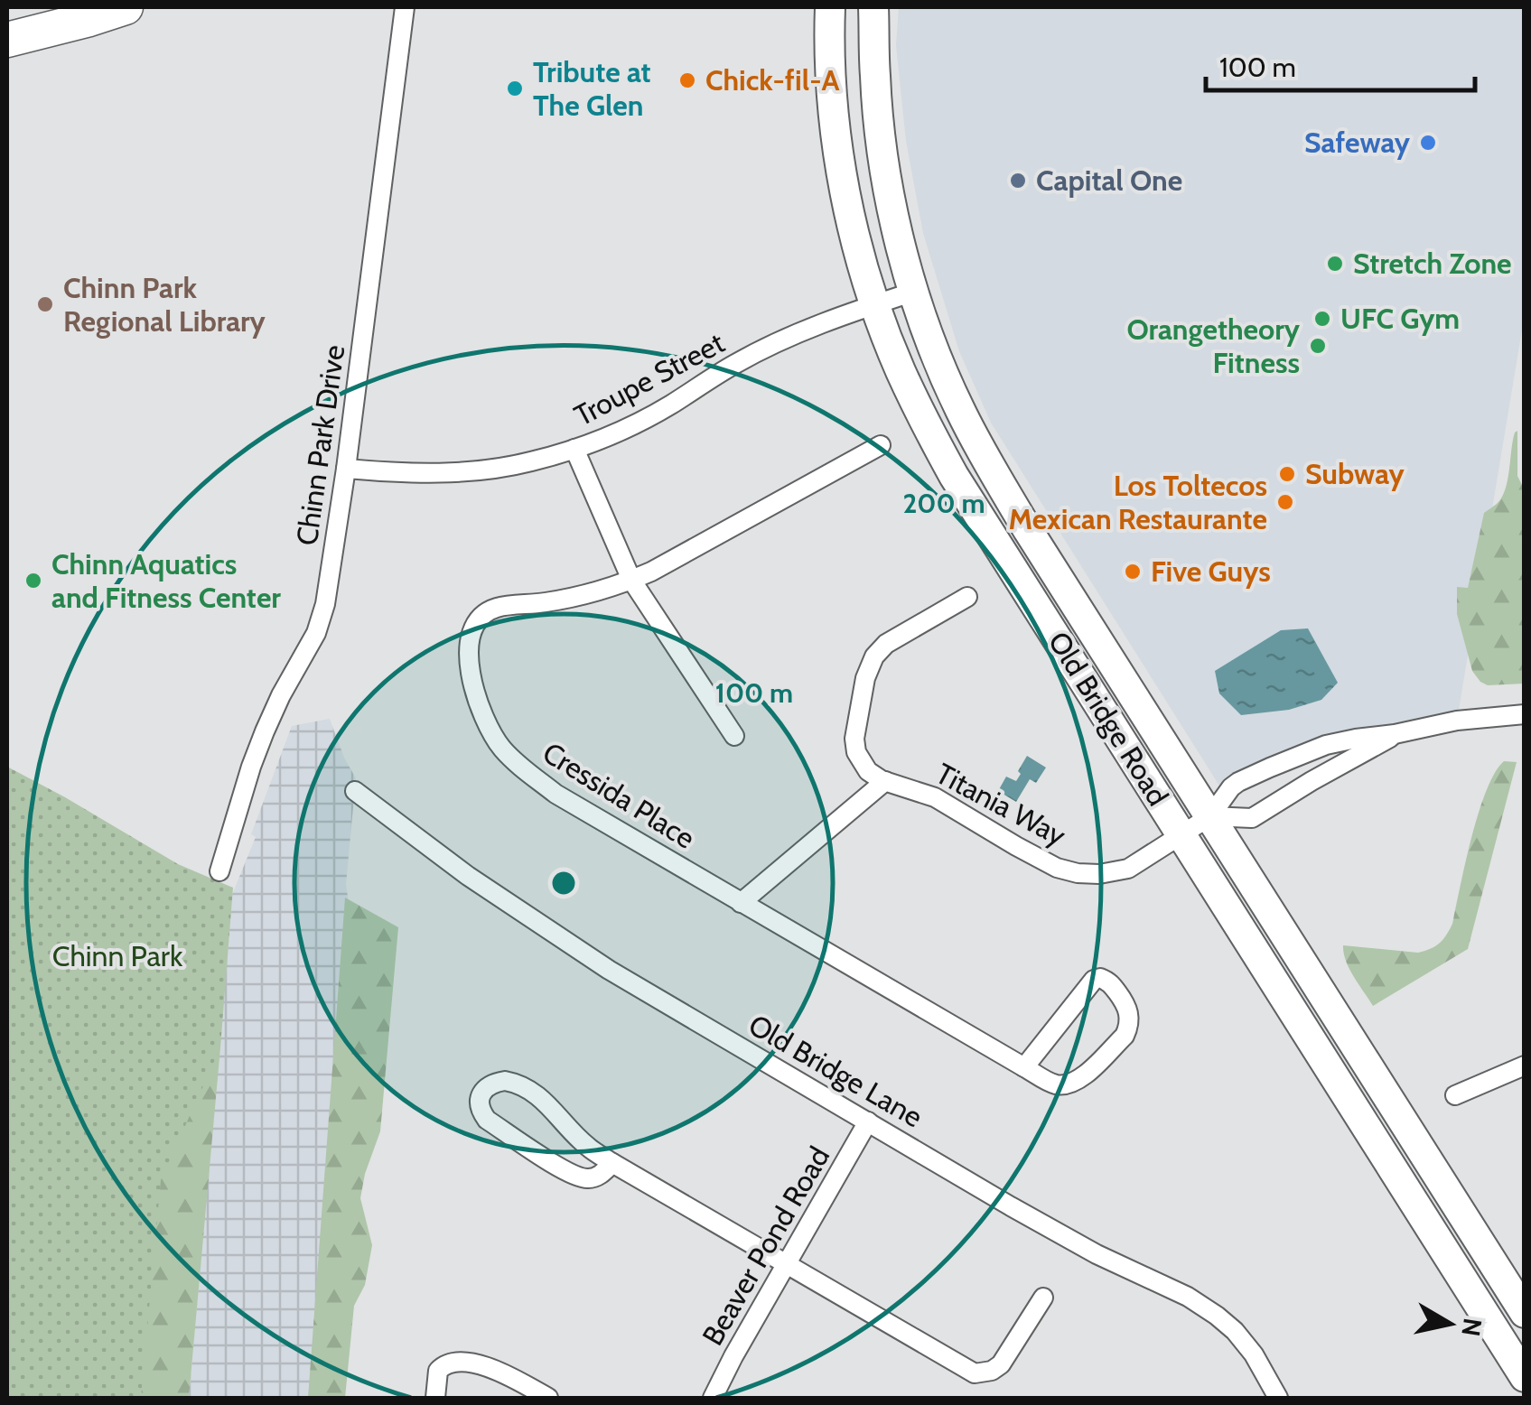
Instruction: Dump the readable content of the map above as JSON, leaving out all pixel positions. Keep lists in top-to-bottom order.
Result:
{
  "streets": {
    "main road": ["Old Bridge Road"],
    "street": [
      "Troupe Street",
      "Chinn Park Drive",
      "Cressida Place",
      "Titania Way",
      "Old Bridge Lane",
      "Beaver Pond Road"
    ]
  },
  "crossings": [
    ["Troupe Street", "Chinn Park Drive"],
    ["Troupe Street", "Old Bridge Road"],
    ["Old Bridge Road", "Titania Way"],
    ["Old Bridge Lane", "Beaver Pond Road"]
  ],
  "parks": ["Chinn Park"],
  "places": [
    "Chick-fil-A",
    "Tribute at The Glen",
    "Safeway",
    "Capital One",
    "Stretch Zone",
    "Chinn Park Regional Library",
    "UFC Gym",
    "Orangetheory Fitness",
    "Subway",
    "Los Toltecos Mexican Restaurante",
    "Five Guys",
    "Chinn Aquatics and Fitness Center"
  ],
  "scale_bar": "100 m",
  "north": "right",
  "rings": ["200 m", "100 m"]
}
